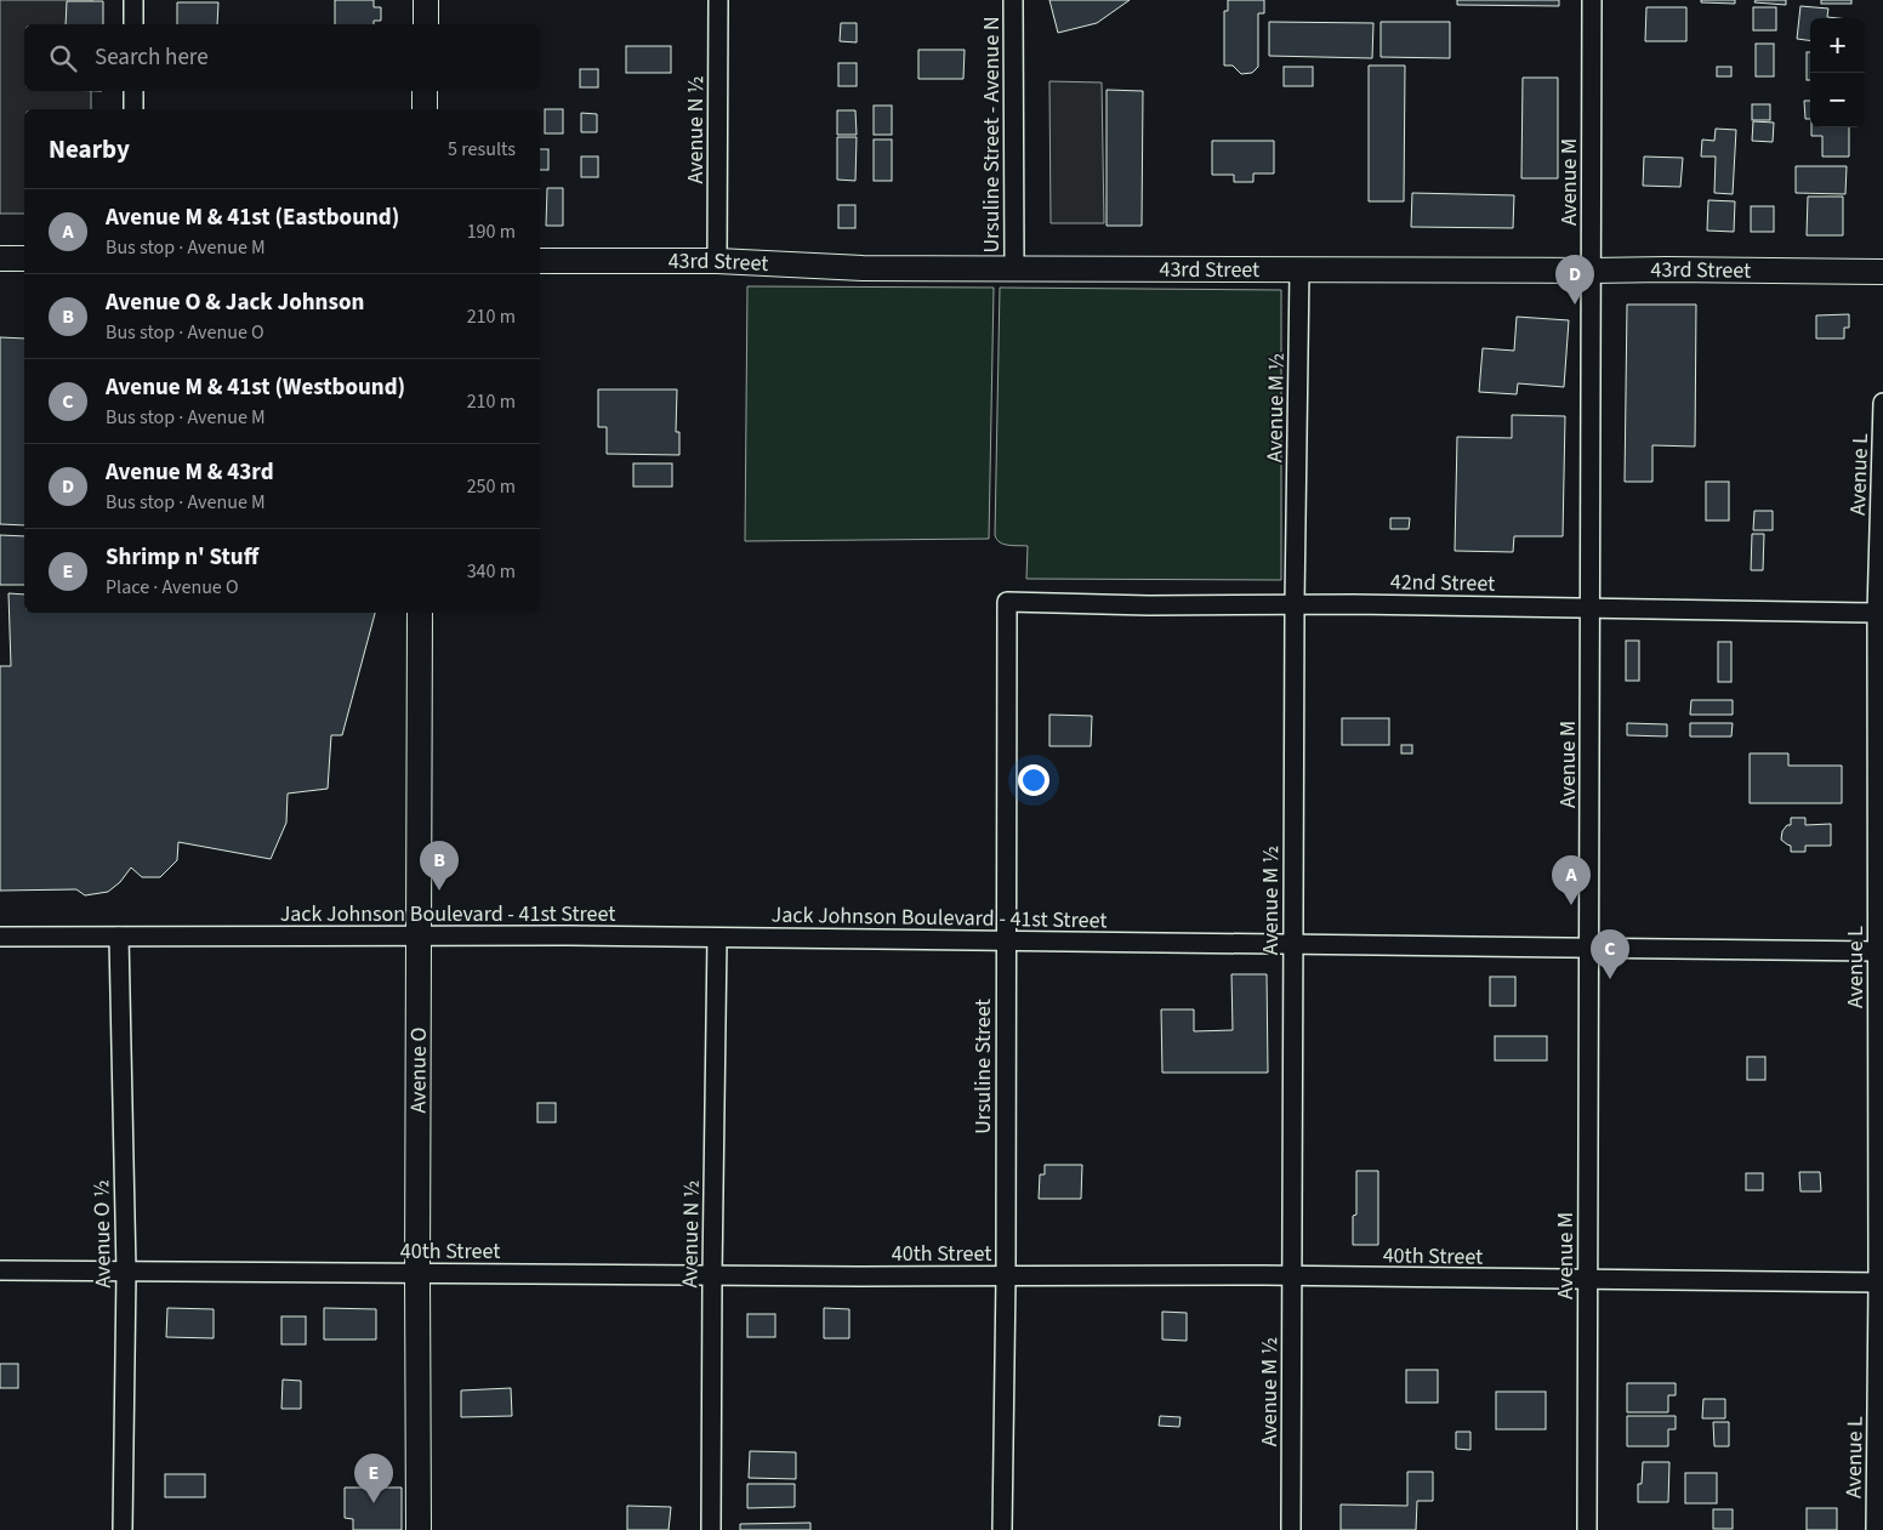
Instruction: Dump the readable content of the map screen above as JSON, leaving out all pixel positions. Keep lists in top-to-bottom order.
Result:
{
  "streets": {
    "street": [
      "Avenue N ½",
      "Ursuline Street - Avenue N",
      "Avenue M",
      "43rd Street",
      "Avenue M ½",
      "Avenue L",
      "42nd Street",
      "Jack Johnson Boulevard - 41st Street",
      "Ursuline Street",
      "Avenue O",
      "Avenue O ½",
      "40th Street"
    ]
  },
  "crossings": [
    ["Avenue N ½", "43rd Street"],
    ["Avenue N ½", "Jack Johnson Boulevard - 41st Street"],
    ["Avenue N ½", "40th Street"],
    ["Ursuline Street - Avenue N", "43rd Street"],
    ["Avenue M", "43rd Street"],
    ["Avenue M", "42nd Street"],
    ["Avenue M", "Jack Johnson Boulevard - 41st Street"],
    ["Avenue M", "40th Street"],
    ["43rd Street", "Avenue M ½"],
    ["Avenue M ½", "42nd Street"],
    ["Avenue M ½", "Jack Johnson Boulevard - 41st Street"],
    ["Avenue M ½", "40th Street"],
    ["Avenue L", "42nd Street"],
    ["Avenue L", "Jack Johnson Boulevard - 41st Street"],
    ["Avenue L", "40th Street"],
    ["42nd Street", "Ursuline Street"],
    ["Jack Johnson Boulevard - 41st Street", "Ursuline Street"],
    ["Jack Johnson Boulevard - 41st Street", "Avenue O"],
    ["Jack Johnson Boulevard - 41st Street", "Avenue O ½"],
    ["Ursuline Street", "40th Street"],
    ["Avenue O", "40th Street"],
    ["Avenue O ½", "40th Street"]
  ],
  "page": {
    "map_buttons": ["+", "−"],
    "search": "Search here",
    "heading": ["Nearby", "5 results"],
    "list": [
      {
        "mark": "A",
        "name": "Avenue M & 41st (Eastbound)",
        "note": "Bus stop · Avenue M",
        "value": "190 m"
      },
      {
        "mark": "B",
        "name": "Avenue O & Jack Johnson",
        "note": "Bus stop · Avenue O",
        "value": "210 m"
      },
      {
        "mark": "C",
        "name": "Avenue M & 41st (Westbound)",
        "note": "Bus stop · Avenue M",
        "value": "210 m"
      },
      {
        "mark": "D",
        "name": "Avenue M & 43rd",
        "note": "Bus stop · Avenue M",
        "value": "250 m"
      },
      {
        "mark": "E",
        "name": "Shrimp n' Stuff",
        "note": "Place · Avenue O",
        "value": "340 m"
      }
    ],
    "pins": [
      "D",
      "B",
      "A",
      "C",
      "E"
    ]
  }
}
